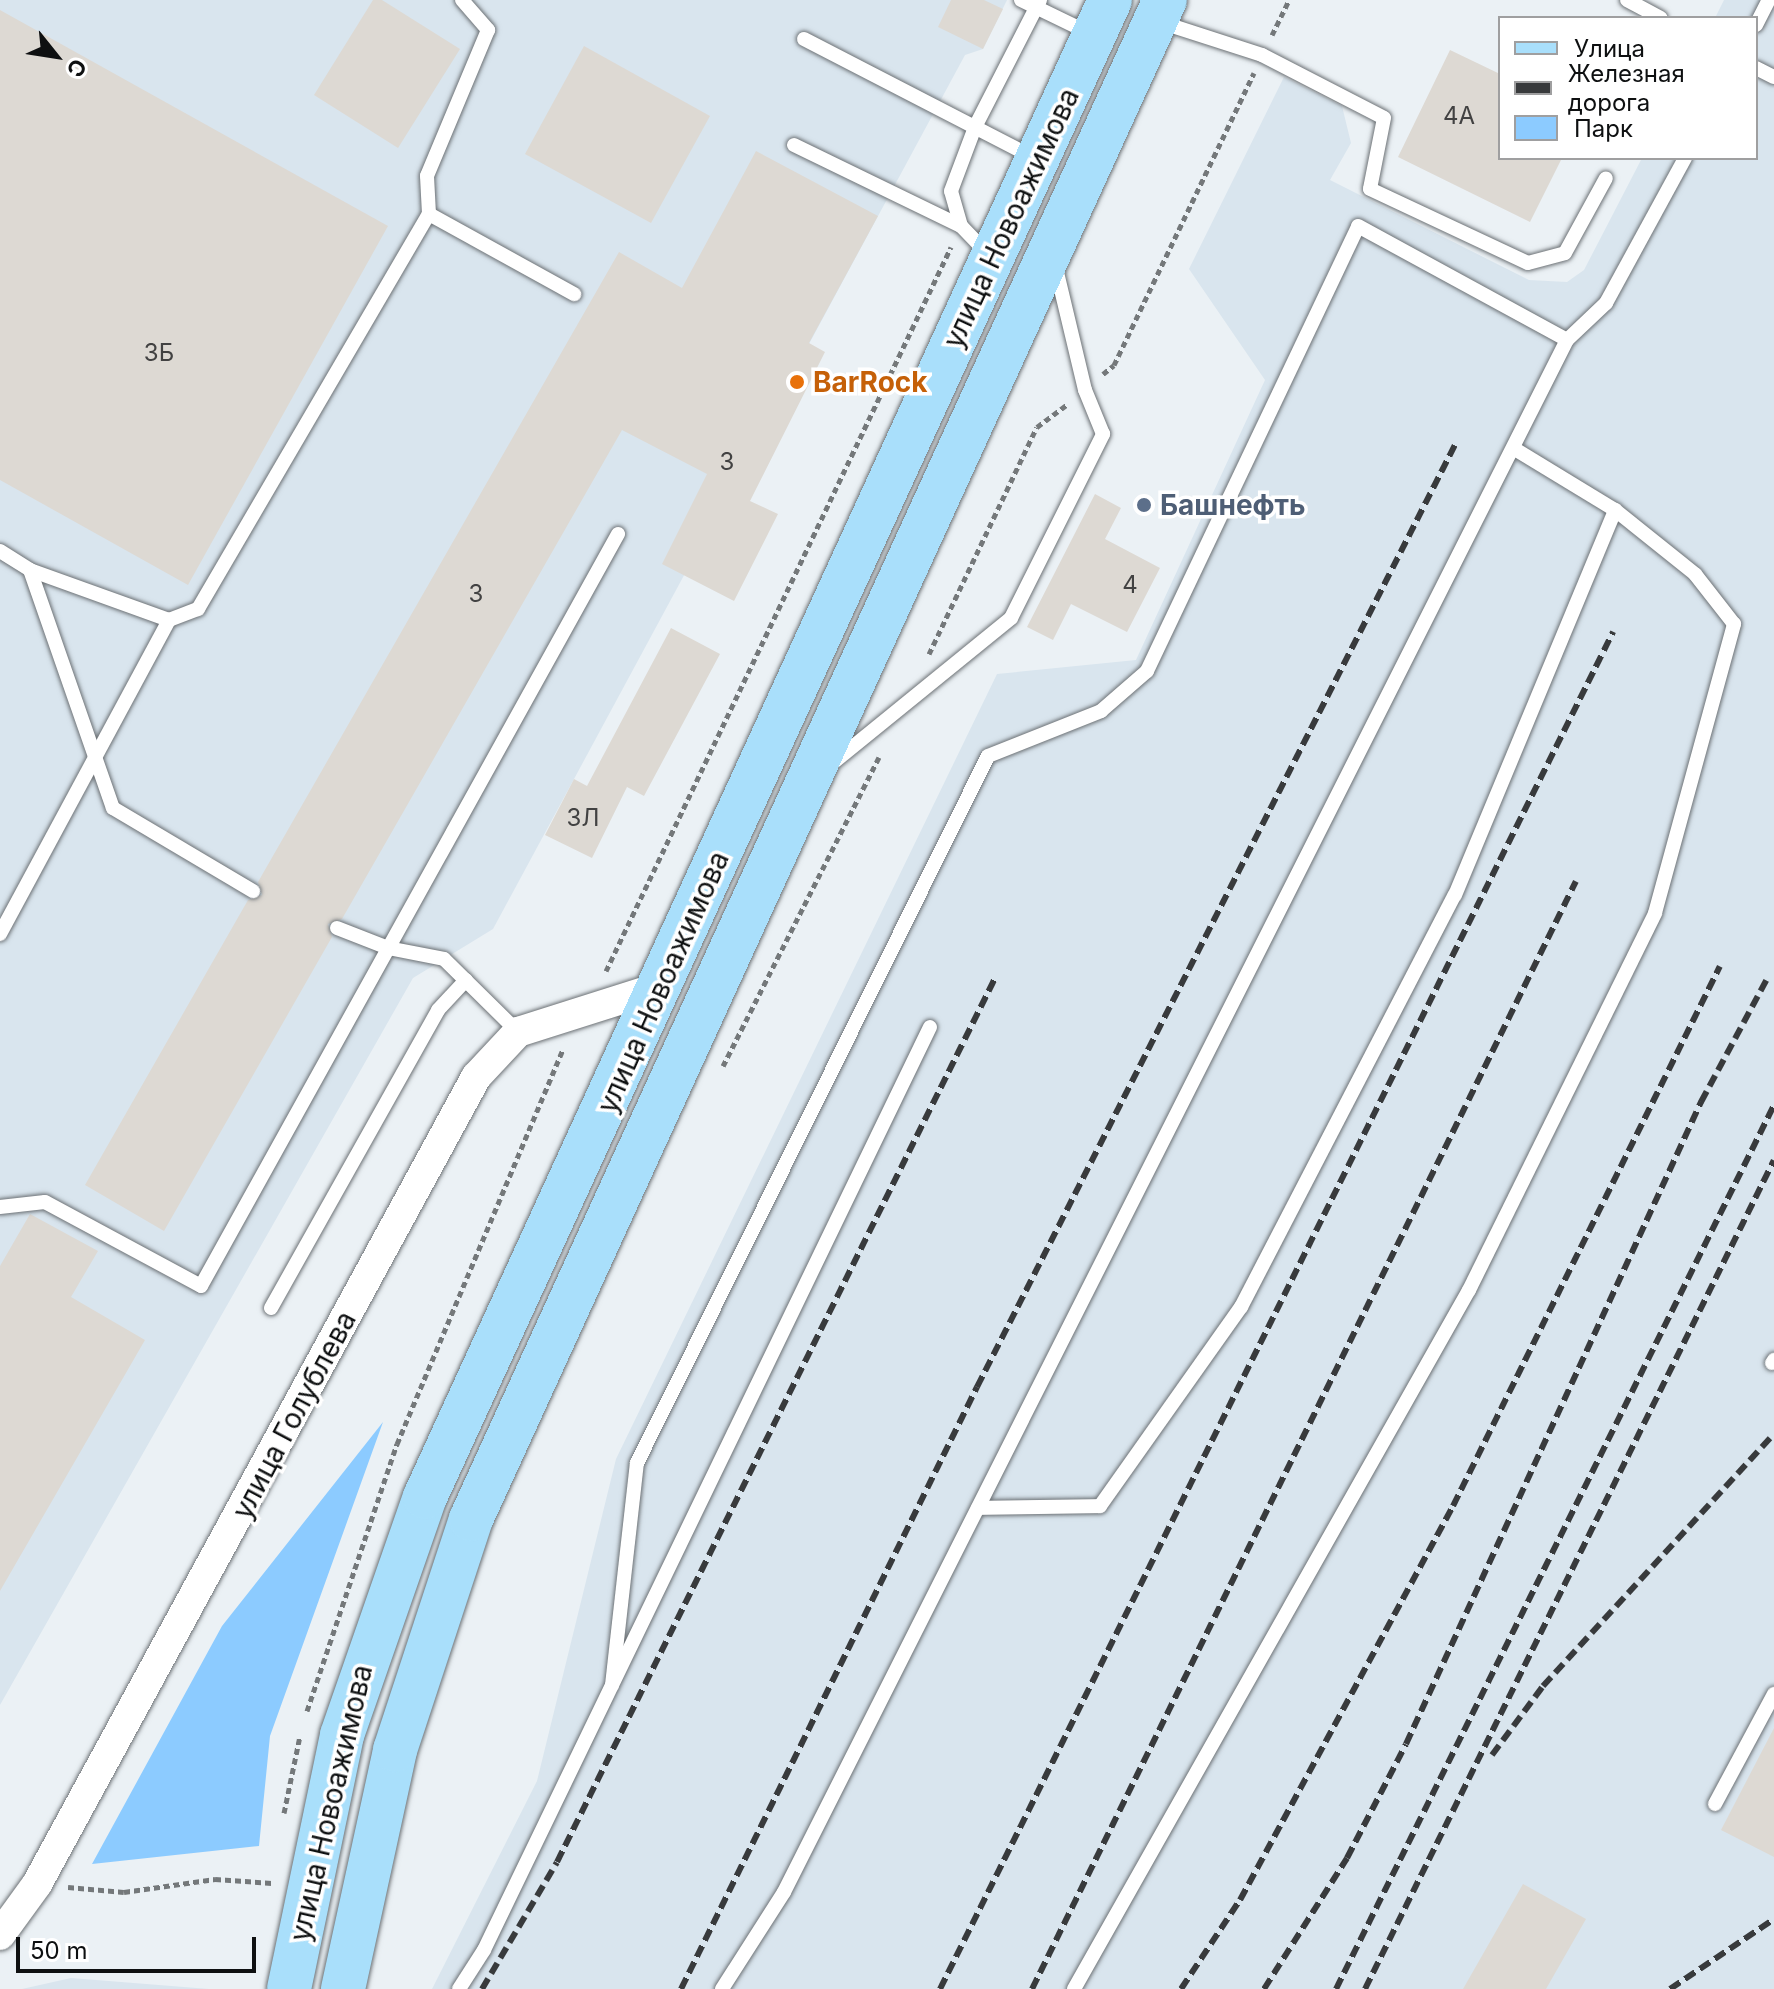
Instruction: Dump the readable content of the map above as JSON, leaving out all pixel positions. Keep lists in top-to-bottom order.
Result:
{
  "streets": {
    "main road": ["улица Новоажимова"],
    "street": ["улица Голублева"]
  },
  "crossings": [
    ["улица Новоажимова", "улица Голублева"]
  ],
  "places": ["BarRock", "Башнефть"],
  "house_numbers": [
    "4А",
    "3Б",
    "3",
    "4",
    "3",
    "3Л"
  ],
  "legend": ["Улица", "Железная дорога", "Парк"],
  "scale_bar": "50 m",
  "north": "bottom right"
}
